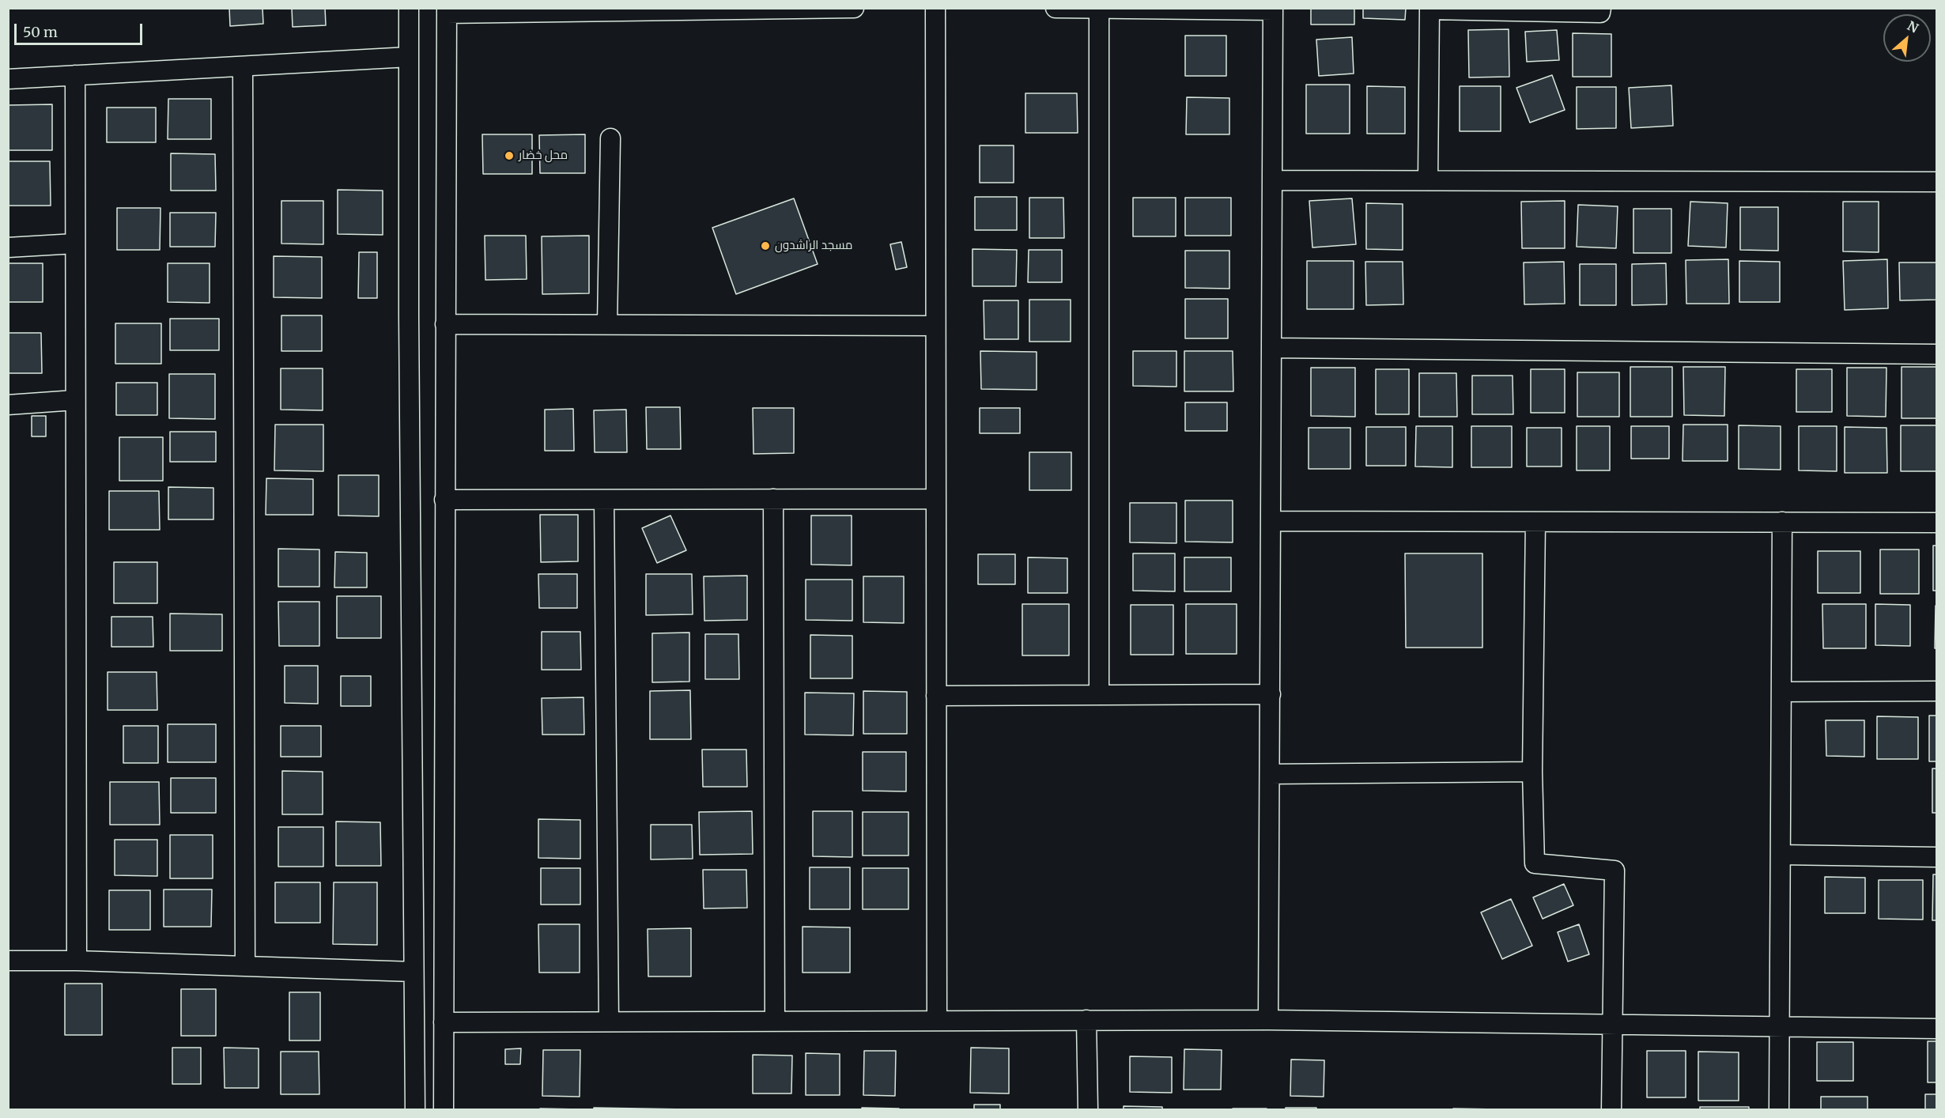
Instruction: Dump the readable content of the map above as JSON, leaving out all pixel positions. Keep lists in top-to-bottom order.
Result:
{
  "places": ["محل خضار", "مسجد الراشدون"],
  "scale_bar": "50 m",
  "north": "top right"
}
